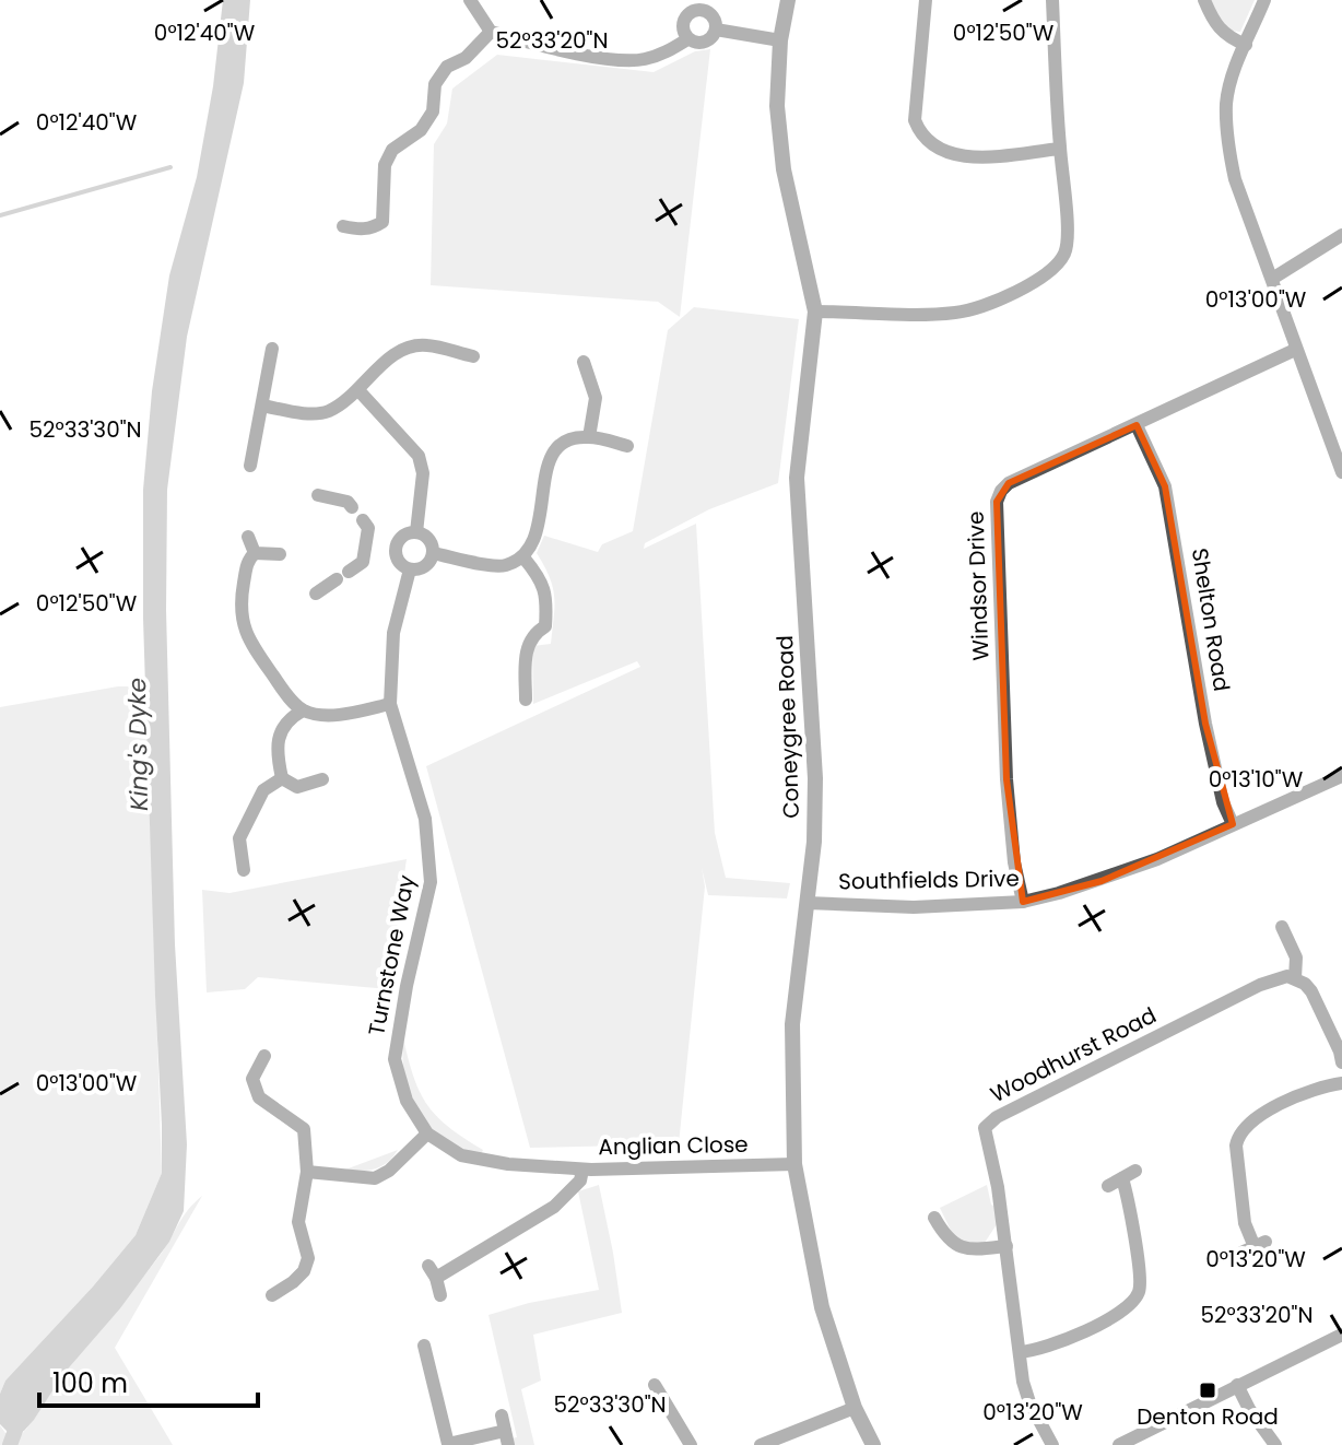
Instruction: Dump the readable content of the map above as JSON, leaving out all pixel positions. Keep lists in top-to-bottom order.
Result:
{
  "streets": {
    "street": [
      "Windsor Drive",
      "Shelton Road",
      "Coneygree Road",
      "Southfields Drive",
      "Turnstone Way",
      "Woodhurst Road",
      "Anglian Close"
    ]
  },
  "crossings": [
    ["Windsor Drive", "Shelton Road"],
    ["Windsor Drive", "Southfields Drive"],
    ["Shelton Road", "Southfields Drive"],
    ["Coneygree Road", "Southfields Drive"],
    ["Coneygree Road", "Anglian Close"],
    ["Turnstone Way", "Anglian Close"]
  ],
  "water": ["King's Dyke"],
  "places": {
    "transit": ["Denton Road"]
  },
  "scale_bar": "100 m",
  "coordinates": [
    "0°12'40\"W",
    "0°12'50\"W",
    "52°33'20\"N",
    "0°13'00\"W",
    "52°33'30\"N",
    "0°13'10\"W",
    "0°13'20\"W"
  ]
}
